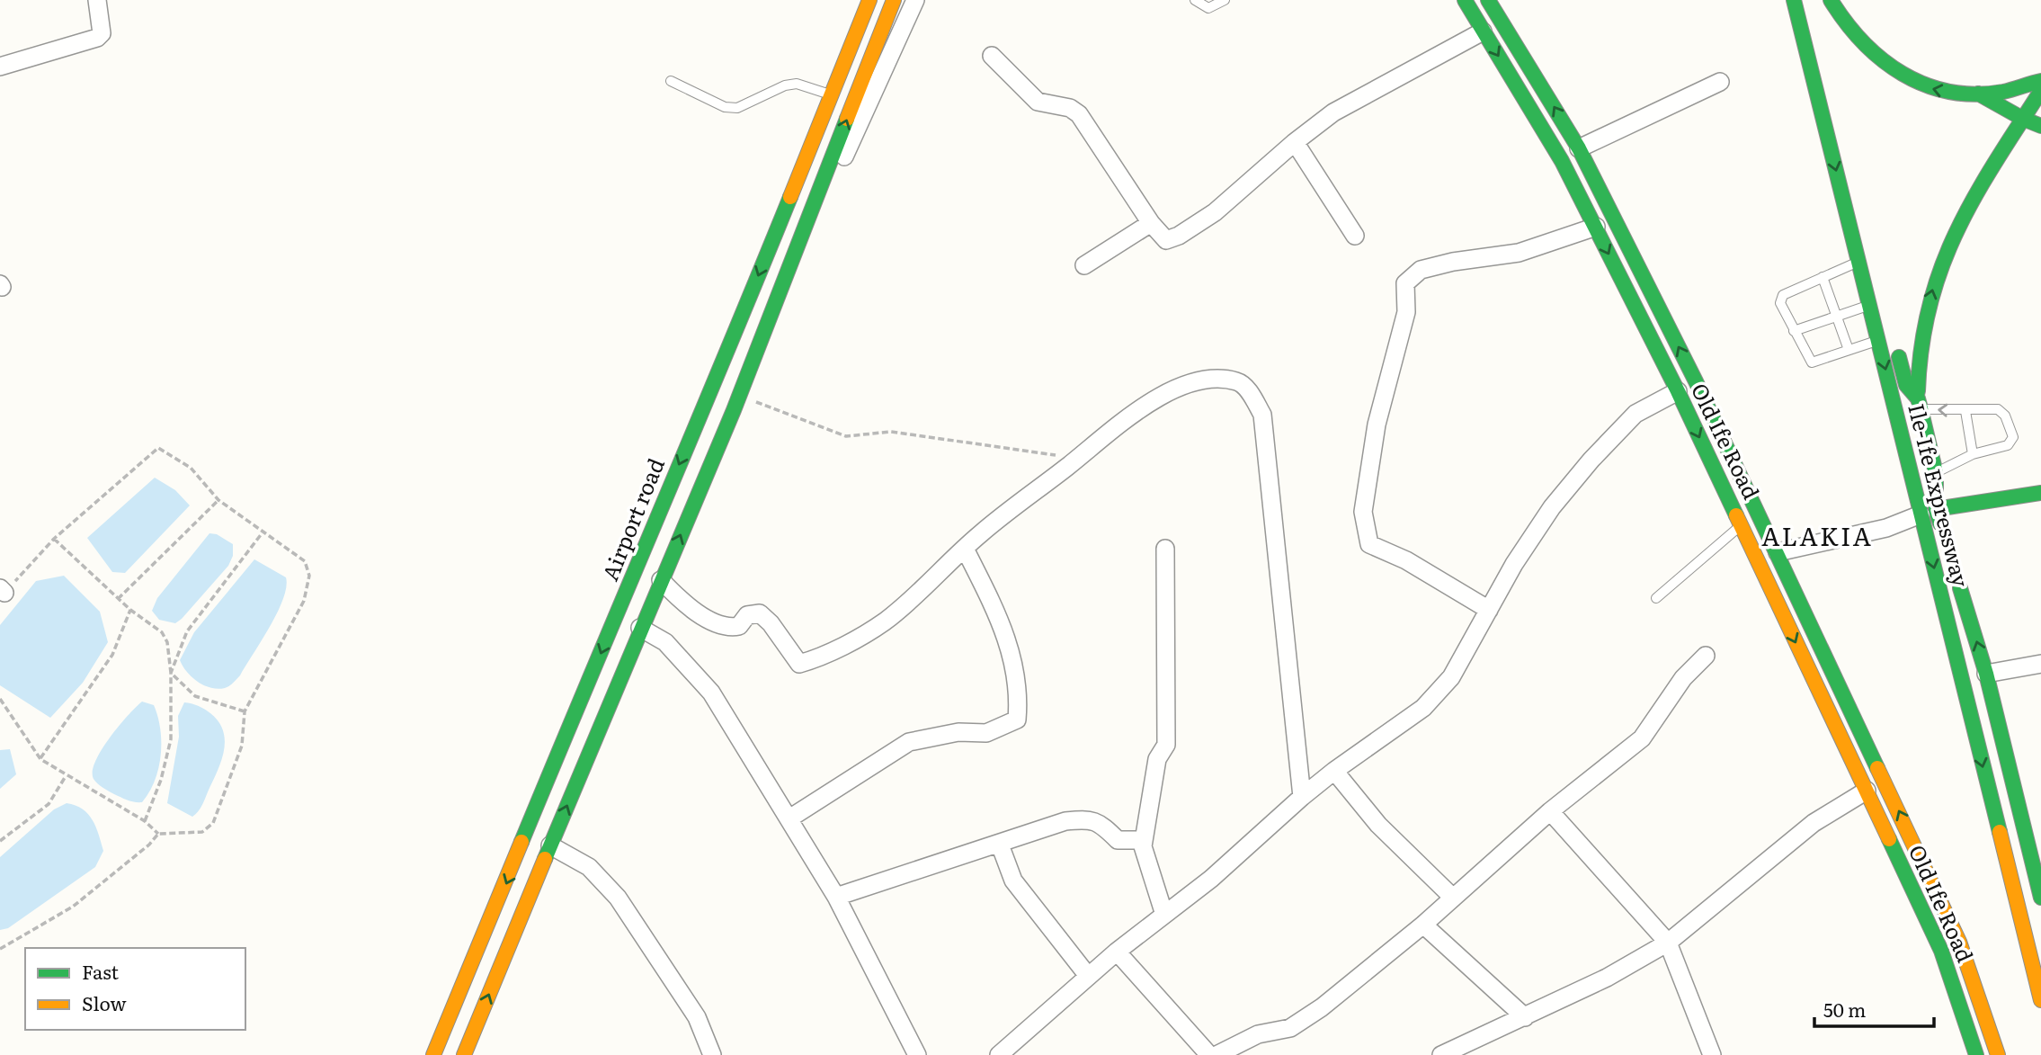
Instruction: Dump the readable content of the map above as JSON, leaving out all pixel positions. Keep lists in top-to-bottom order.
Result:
{
  "streets": {
    "main road": ["Old Ife Road", "Ile-Ife Expressway", "Airport road"]
  },
  "districts": ["ALAKIA"],
  "legend": ["Fast", "Slow"],
  "scale_bar": "50 m"
}
